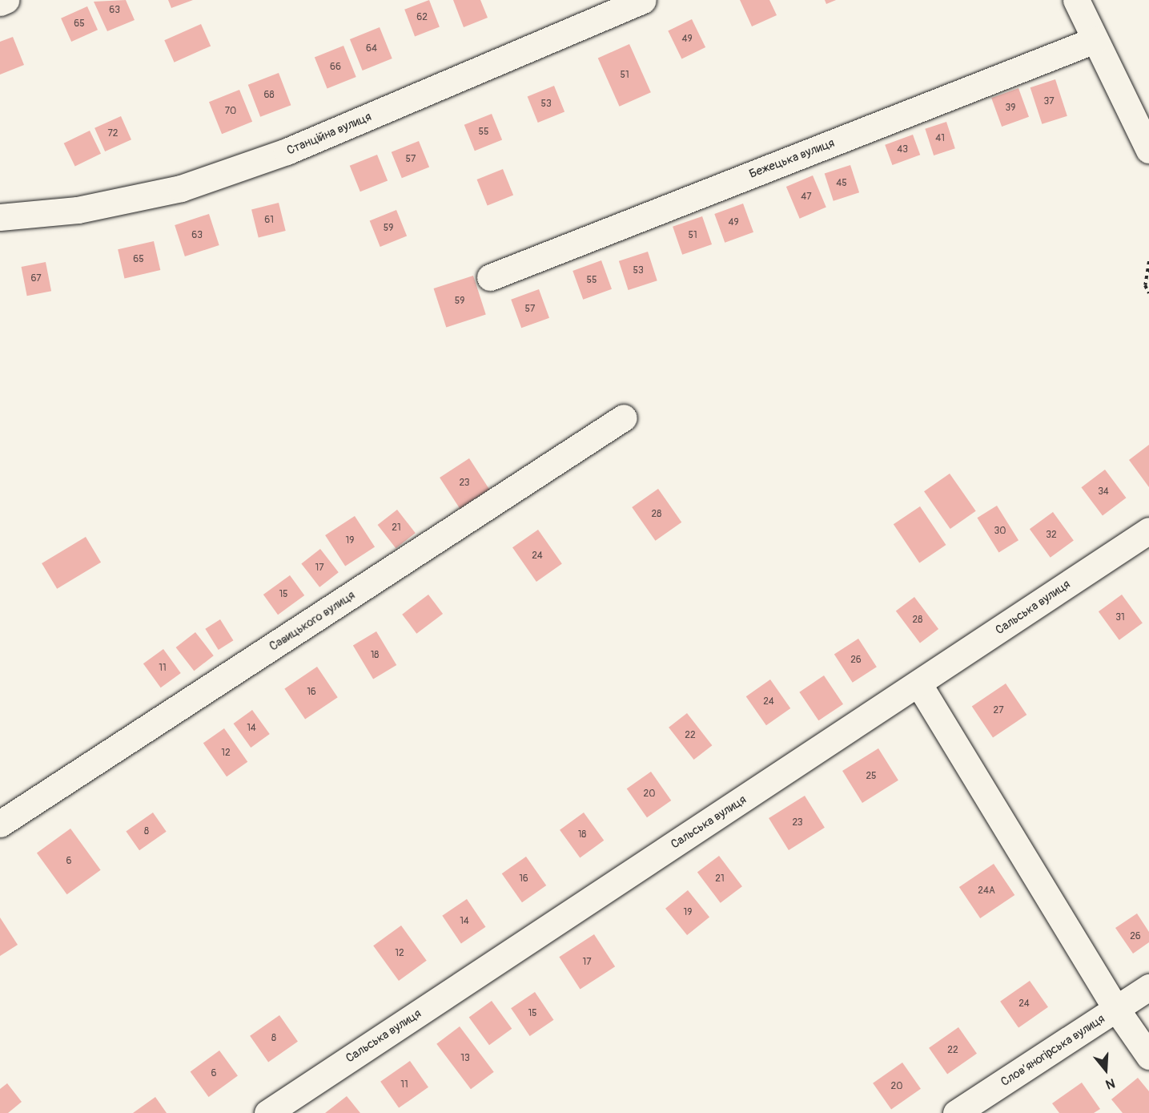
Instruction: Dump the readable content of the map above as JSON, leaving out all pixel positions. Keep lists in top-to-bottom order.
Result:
{
  "streets": {
    "street": [
      "Станційна вулиця",
      "Бежецька вулиця",
      "Сальська вулиця",
      "Савицького вулиця",
      "Слов’яногірська вулиця"
    ]
  },
  "house_numbers": [
    "63",
    "62",
    "65",
    "49",
    "64",
    "66",
    "51",
    "68",
    "37",
    "53",
    "39",
    "70",
    "55",
    "72",
    "41",
    "43",
    "57",
    "45",
    "47",
    "61",
    "49",
    "59",
    "63",
    "51",
    "65",
    "53",
    "67",
    "55",
    "59",
    "57",
    "23",
    "34",
    "28",
    "21",
    "30",
    "32",
    "19",
    "24",
    "17",
    "15",
    "31",
    "28",
    "18",
    "26",
    "11",
    "16",
    "24",
    "27",
    "14",
    "22",
    "12",
    "25",
    "20",
    "23",
    "8",
    "18",
    "6",
    "16",
    "21",
    "24А",
    "19",
    "14",
    "26",
    "12",
    "17",
    "24",
    "15",
    "8",
    "22",
    "13",
    "6",
    "11",
    "20"
  ],
  "north": "bottom"
}
